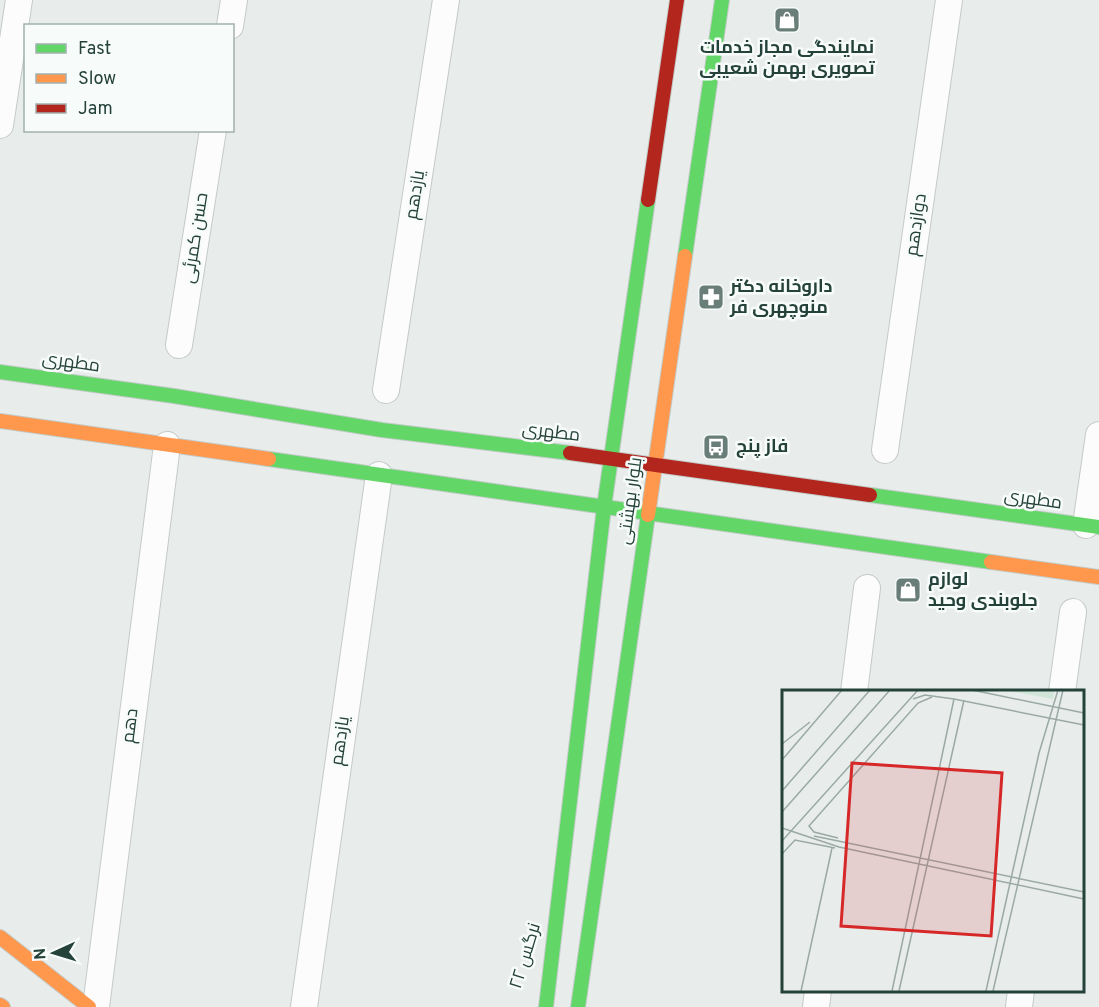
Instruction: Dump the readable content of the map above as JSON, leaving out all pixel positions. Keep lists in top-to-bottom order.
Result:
{
  "streets": {
    "street": [
      "یازدهم",
      "دوازدهم",
      "حسن کمرئی",
      "مطهری",
      "بلوار بهشتی",
      "دهم",
      "نرگس ۲۲"
    ]
  },
  "crossings": [
    ["مطهری", "بلوار بهشتی"],
    ["بلوار بهشتی", "نرگس ۲۲"]
  ],
  "places": {
    "shop": ["نمایندگی مجاز خدمات تصویری بهمن شعیبی", "لوازم جلوبندی وحید"],
    "pharmacy": ["داروخانه دکتر منوچهری فر"],
    "bus stop": ["فاز پنج"]
  },
  "legend": ["Fast", "Slow", "Jam"],
  "north": "left"
}
